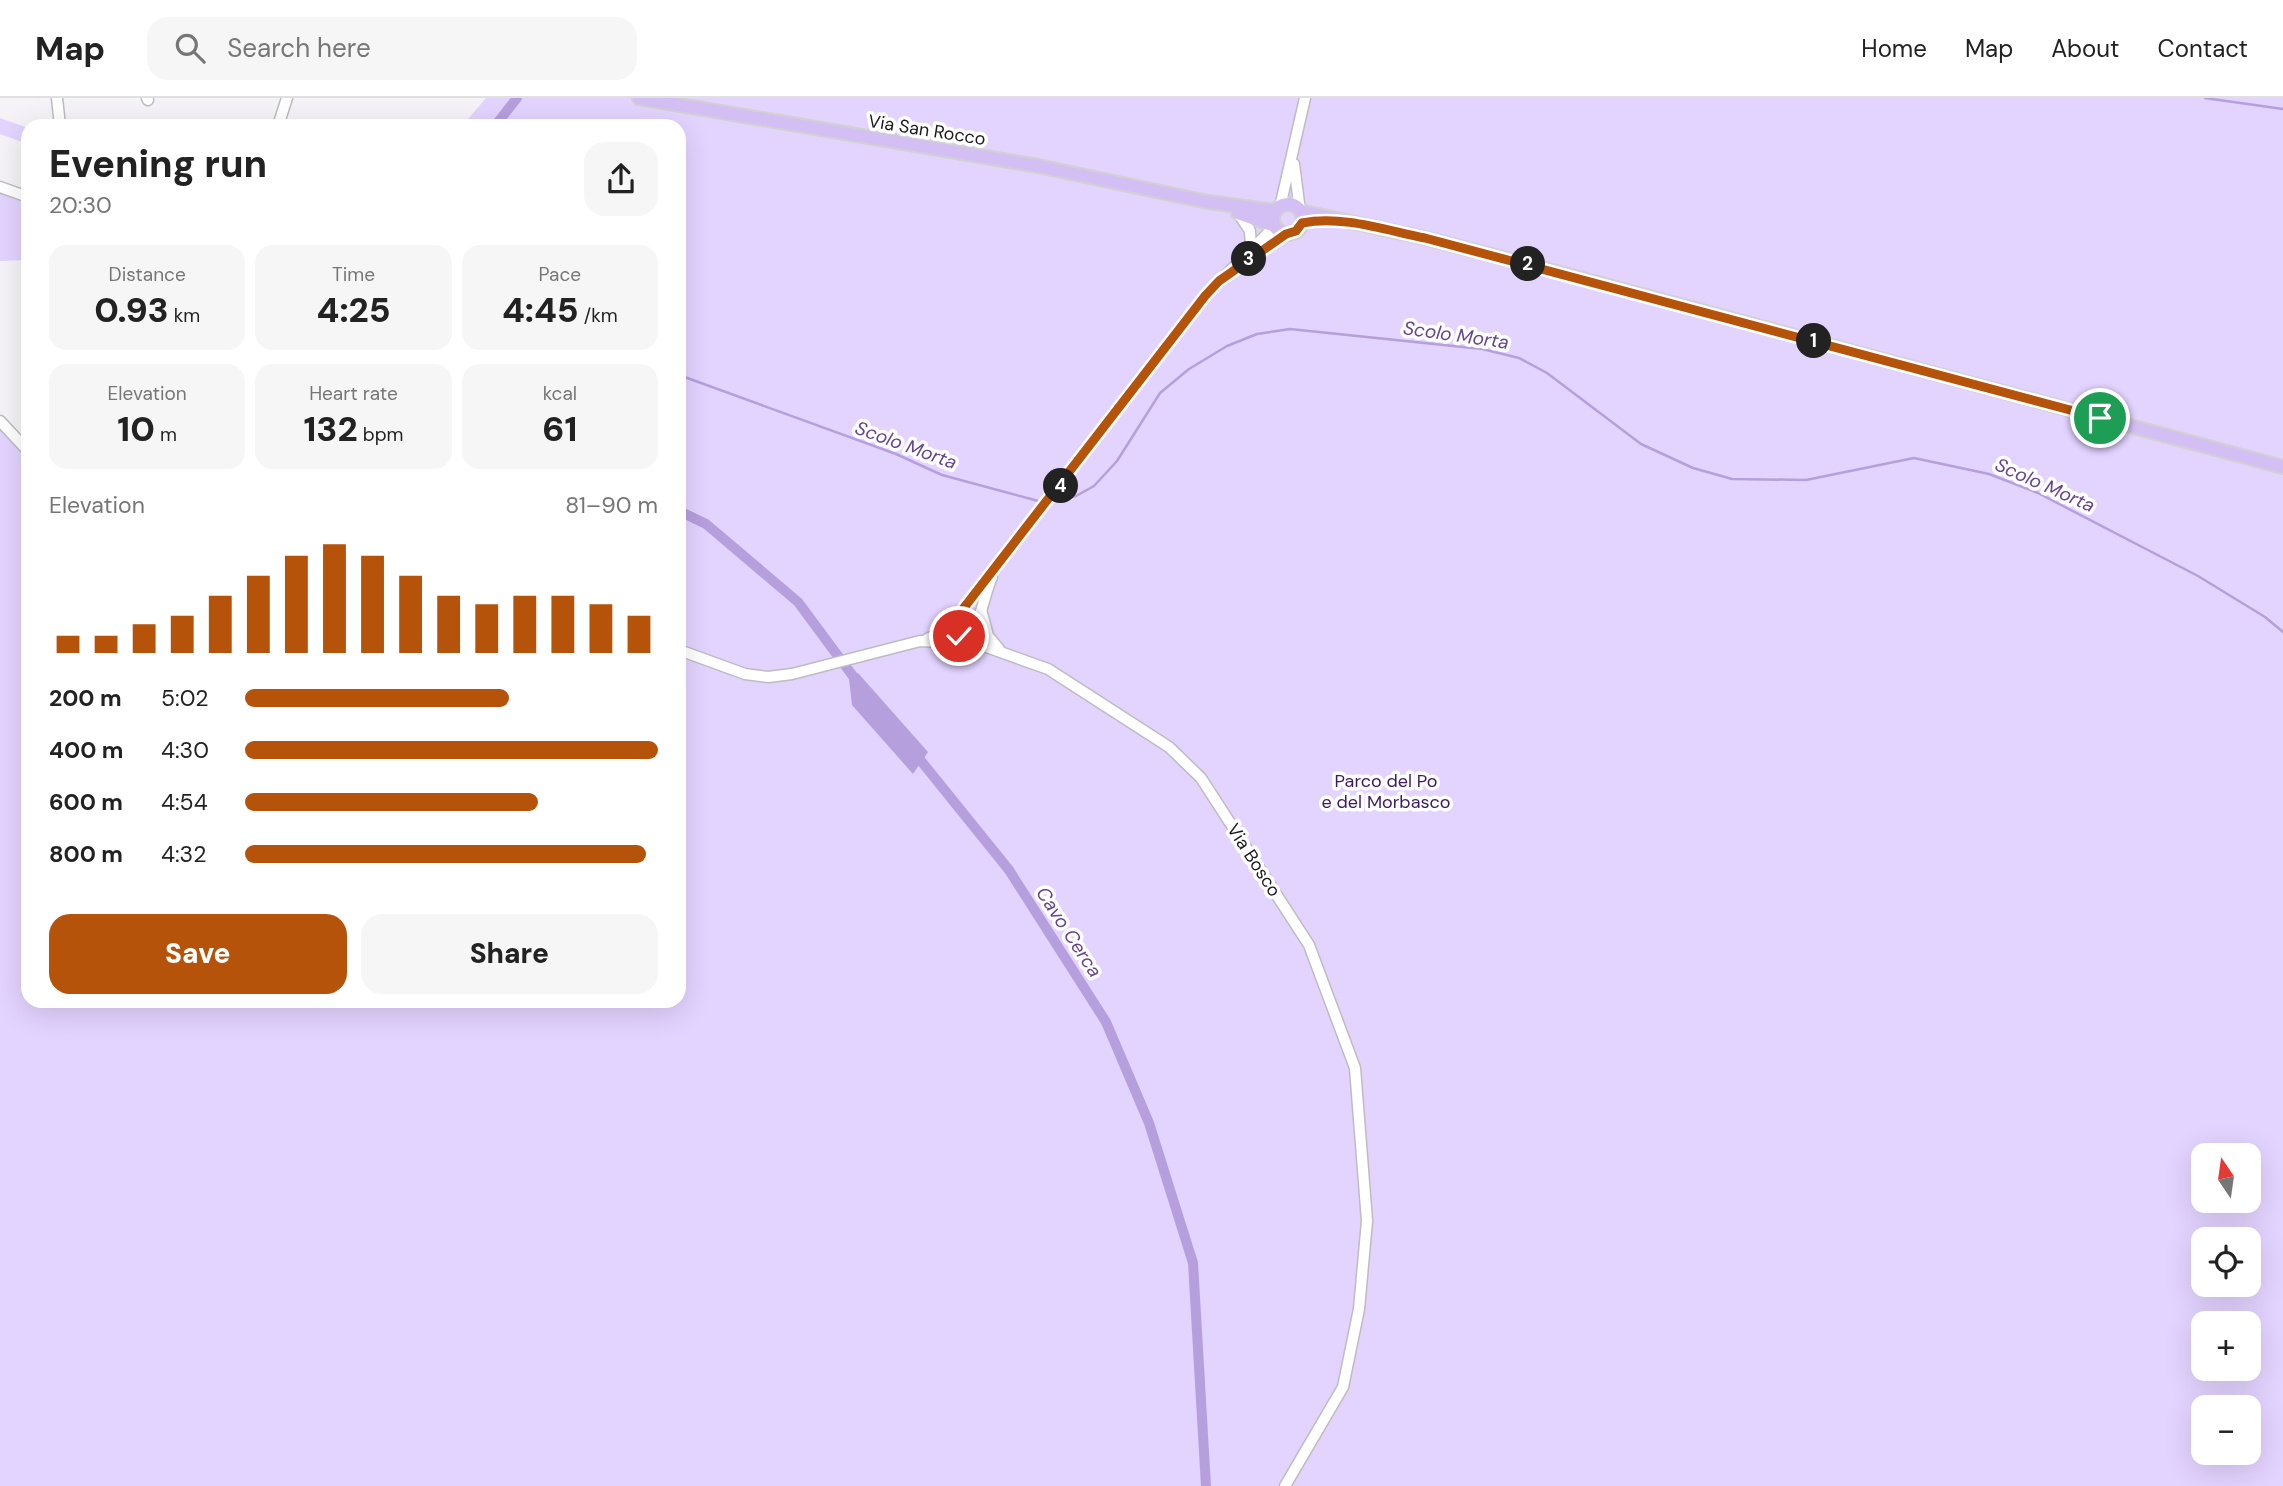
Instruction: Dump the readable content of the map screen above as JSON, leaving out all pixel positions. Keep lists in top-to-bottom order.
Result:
{
  "streets": {
    "main road": ["Via San Rocco"],
    "street": ["Via Bosco"]
  },
  "water": ["Scolo Morta", "Cavo Cerca"],
  "parks": ["Parco del Po e del Morbasco"],
  "north": "top",
  "page": {
    "header": "Map",
    "search": "Search here",
    "nav": [
      "Home",
      "Map",
      "About",
      "Contact"
    ],
    "heading": ["Evening run", "20:30"],
    "stats": [
      ["Distance", "0.93 km"],
      ["Time", "4:25"],
      ["Pace", "4:45 /km"],
      ["Elevation", "10 m"],
      ["Heart rate", "132 bpm"],
      ["kcal", "61"]
    ],
    "pins": [
      "3",
      "2",
      "1",
      "4"
    ],
    "chart": ["Elevation", "81–90 m"],
    "list": [
      {
        "name": "200 m",
        "note": "5:02"
      },
      {
        "name": "400 m",
        "note": "4:30"
      },
      {
        "name": "600 m",
        "note": "4:54"
      },
      {
        "name": "800 m",
        "note": "4:32"
      }
    ],
    "buttons": ["Save", "Share"],
    "map_buttons": ["+", "−"]
  }
}
